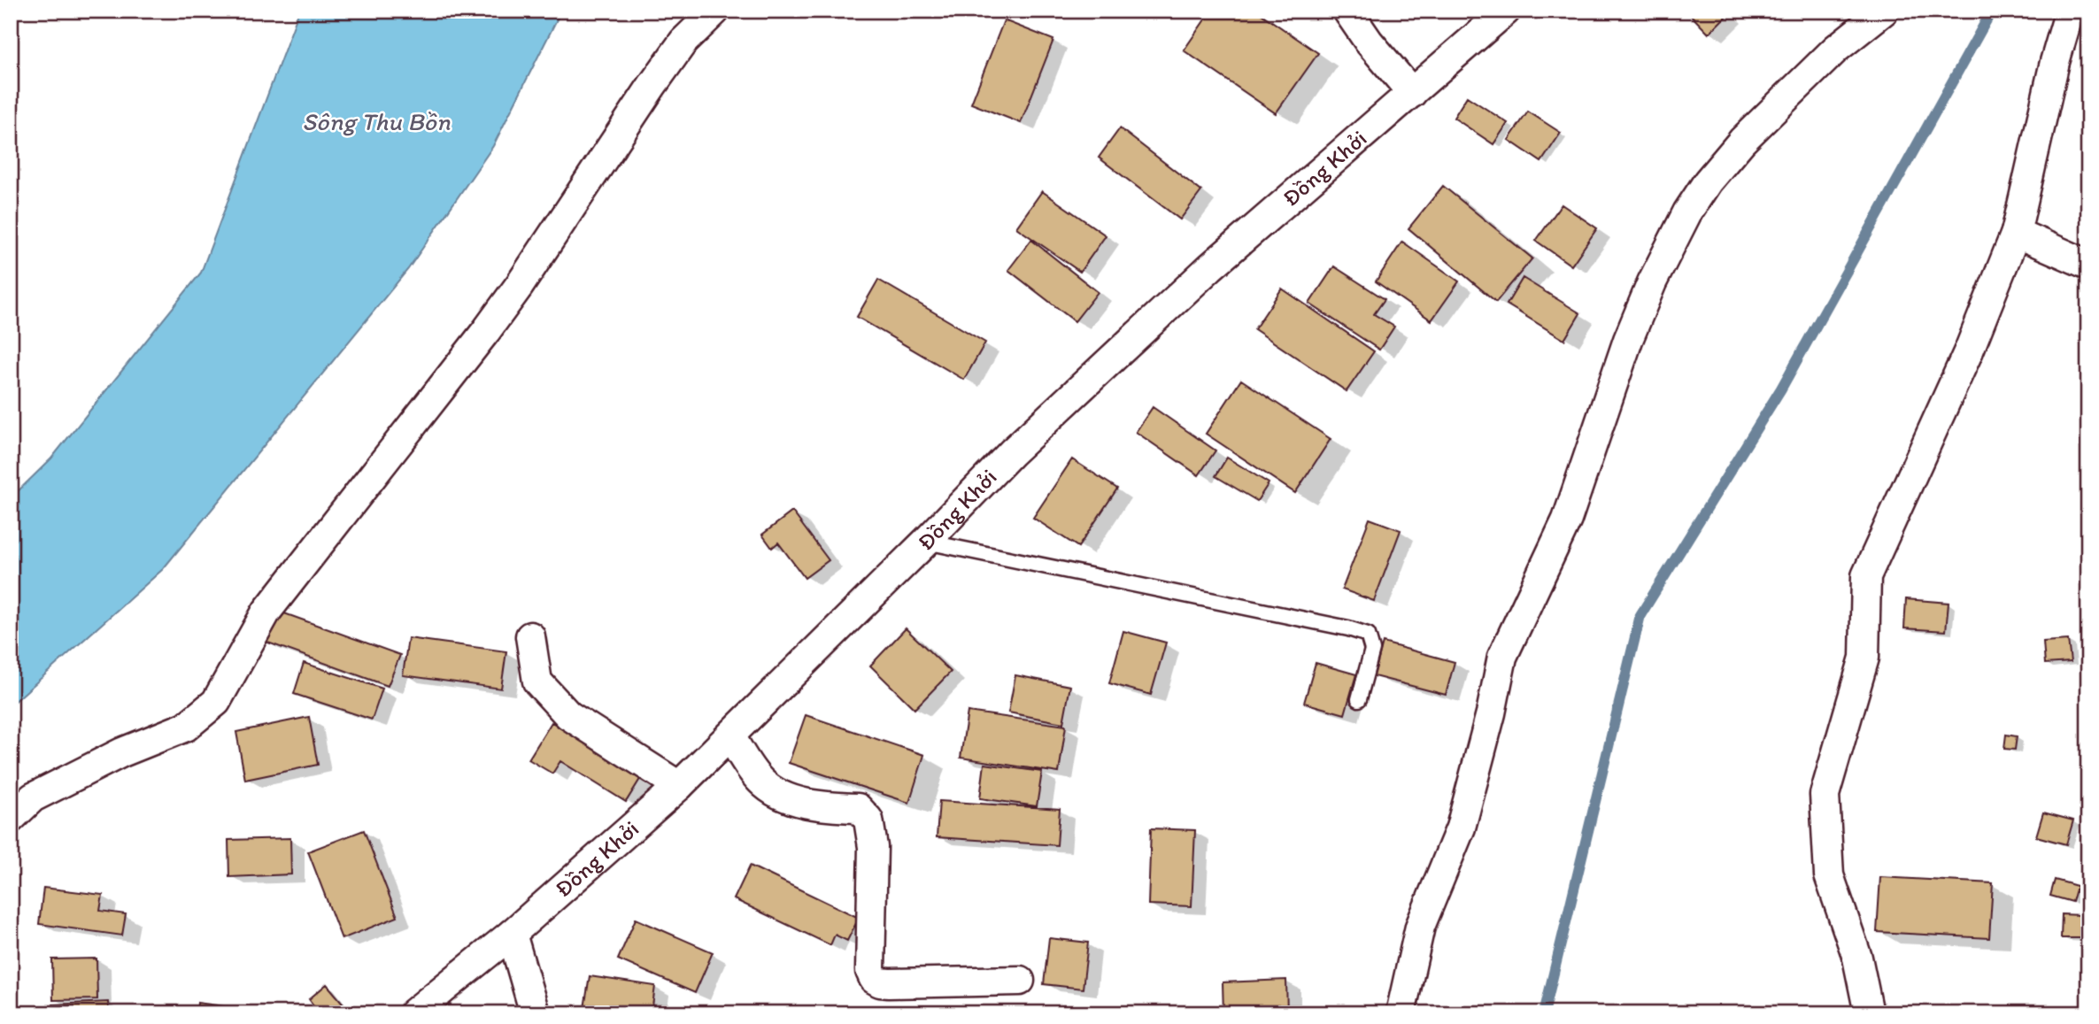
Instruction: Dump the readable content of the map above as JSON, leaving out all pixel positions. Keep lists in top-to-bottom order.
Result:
{
  "streets": {
    "street": ["Đồng Khởi"]
  },
  "water": ["Sông Thu Bồn"]
}
